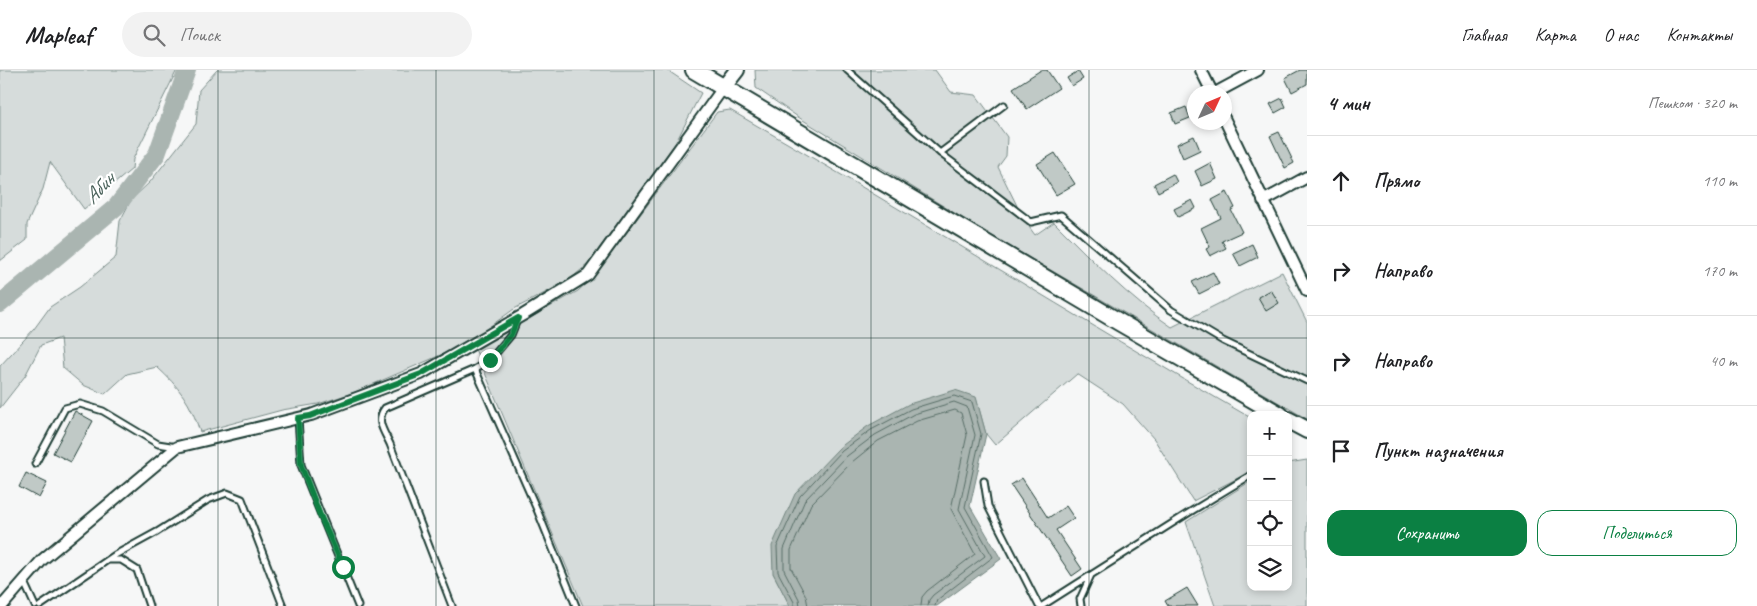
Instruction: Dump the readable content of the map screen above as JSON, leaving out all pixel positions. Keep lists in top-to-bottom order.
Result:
{
  "water": ["Абин"],
  "north": "top right",
  "page": {
    "header": "Mapleaf",
    "search": "Поиск",
    "nav": [
      "Главная",
      "Карта",
      "О нас",
      "Контакты"
    ],
    "heading": ["4 мин", "Пешком · 320 m"],
    "list": [
      ["Прямо", "110 m"],
      ["Направо", "170 m"],
      ["Направо", "40 m"],
      "Пункт назначения"
    ],
    "map_buttons": ["+", "−"],
    "buttons": ["Сохранить", "Поделиться"]
  }
}
